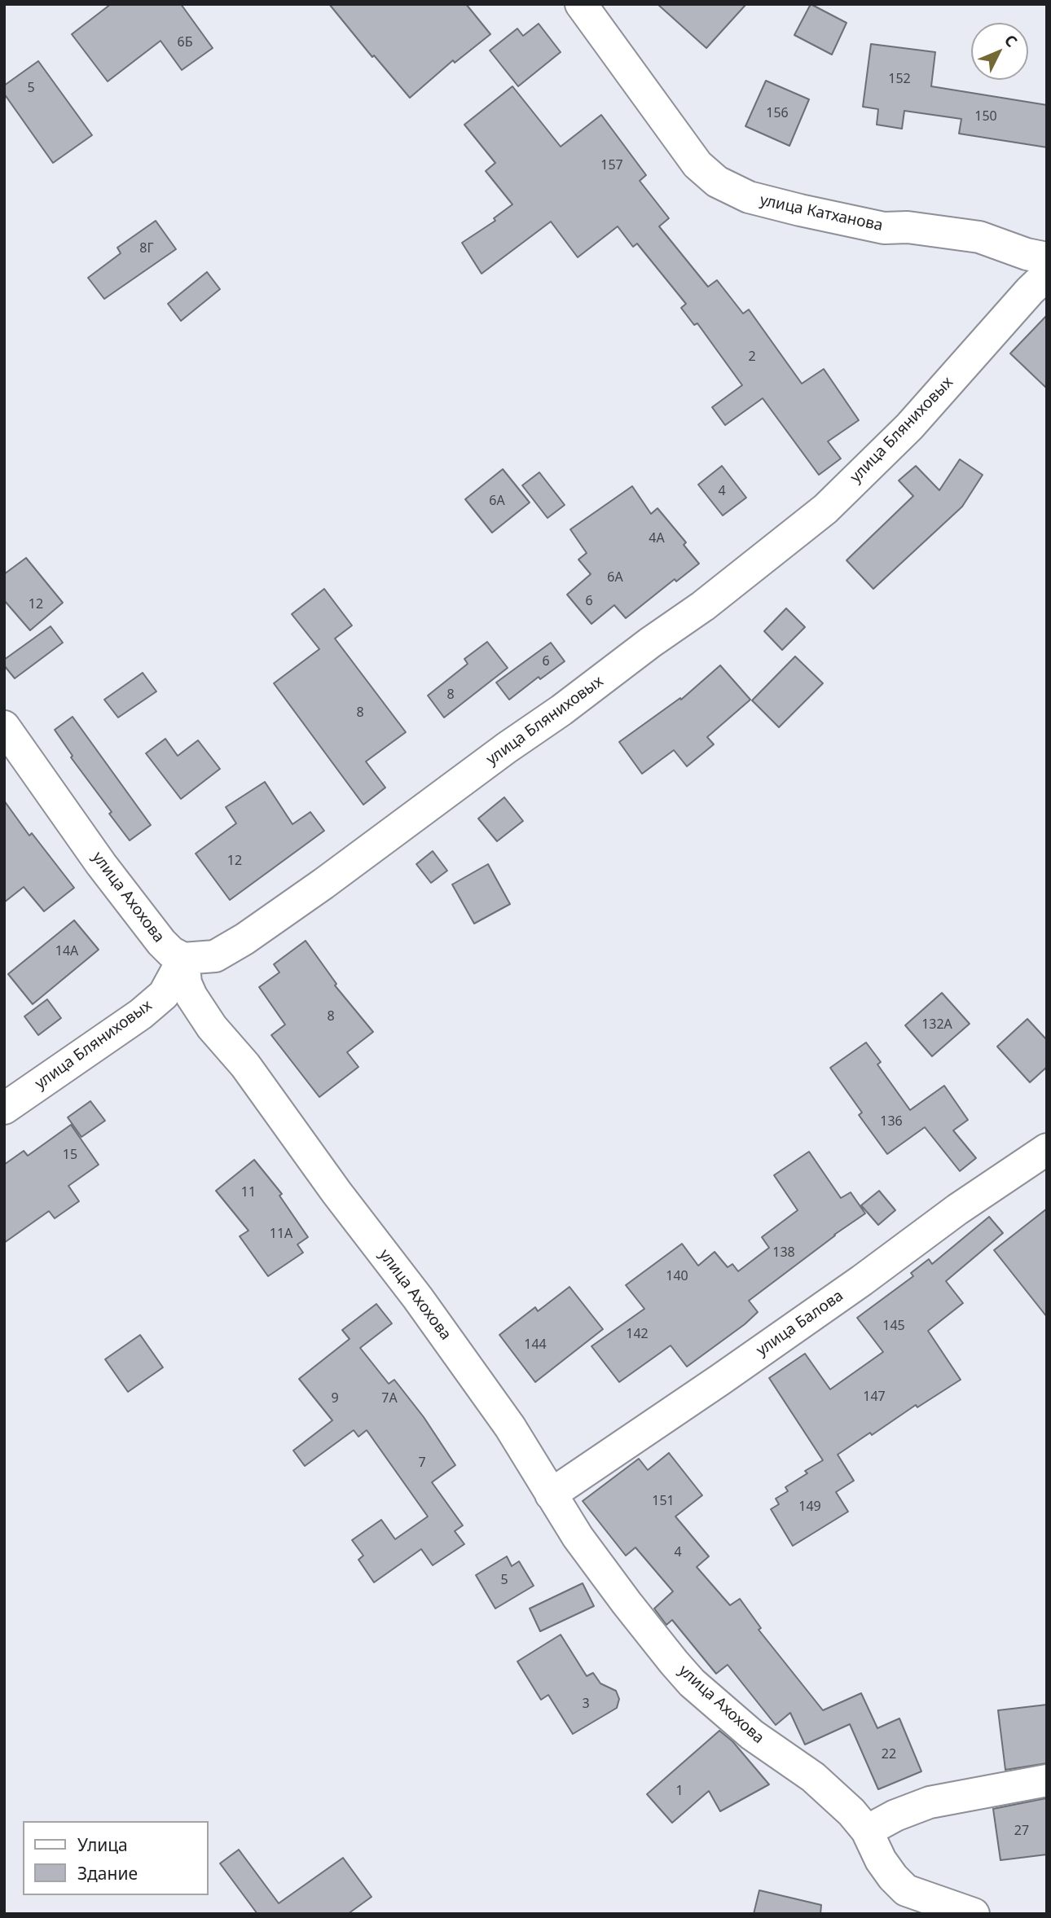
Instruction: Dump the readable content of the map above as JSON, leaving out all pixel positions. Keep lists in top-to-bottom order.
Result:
{
  "streets": {
    "street": [
      "улица Катханова",
      "улица Бляниховых",
      "улица Ахохова",
      "улица Балова"
    ]
  },
  "crossings": [
    ["улица Бляниховых", "улица Ахохова"],
    ["улица Ахохова", "улица Балова"]
  ],
  "house_numbers": [
    "6Б",
    "152",
    "5",
    "156",
    "150",
    "157",
    "8Г",
    "2",
    "4",
    "6А",
    "4А",
    "6А",
    "6",
    "12",
    "6",
    "8",
    "8",
    "12",
    "14А",
    "8",
    "132А",
    "136",
    "15",
    "11",
    "11А",
    "138",
    "140",
    "145",
    "142",
    "144",
    "147",
    "9",
    "7А",
    "7",
    "151",
    "149",
    "4",
    "5",
    "3",
    "22",
    "1",
    "27"
  ],
  "legend": ["Улица", "Здание"],
  "north": "top right"
}
